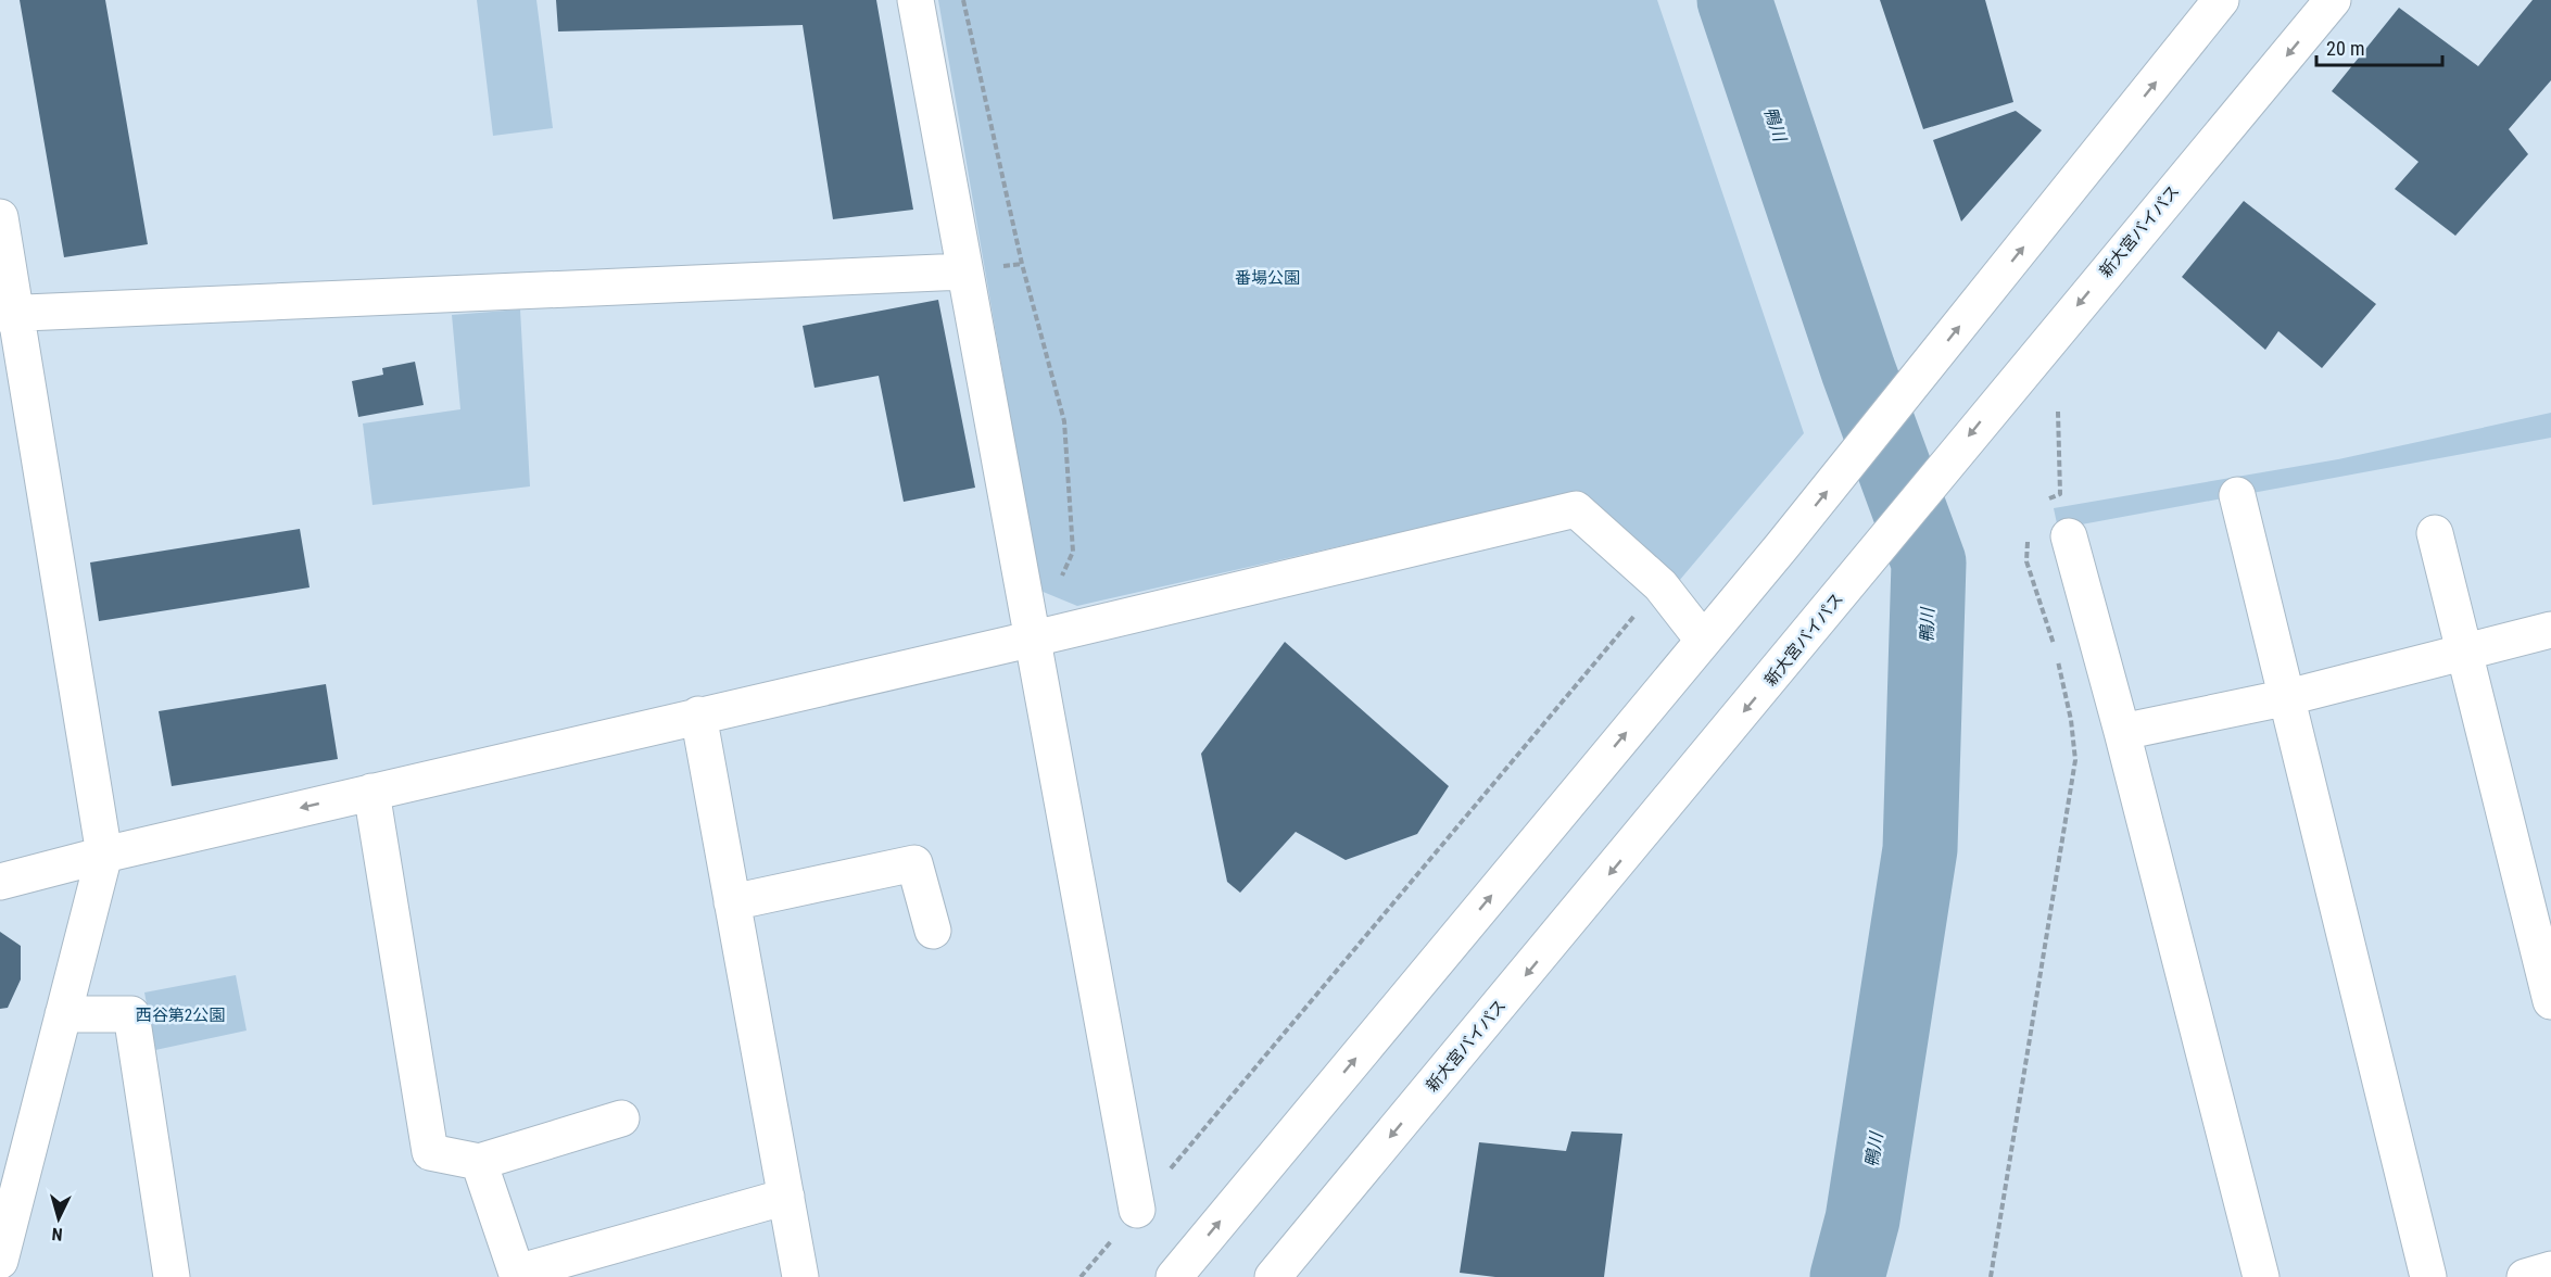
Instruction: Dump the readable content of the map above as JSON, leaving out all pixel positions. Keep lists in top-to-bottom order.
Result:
{
  "streets": {
    "main road": ["新大宮バイパス"]
  },
  "water": ["鴨川"],
  "parks": ["番場公園", "西谷第2公園"],
  "scale_bar": "20 m",
  "north": "bottom"
}
